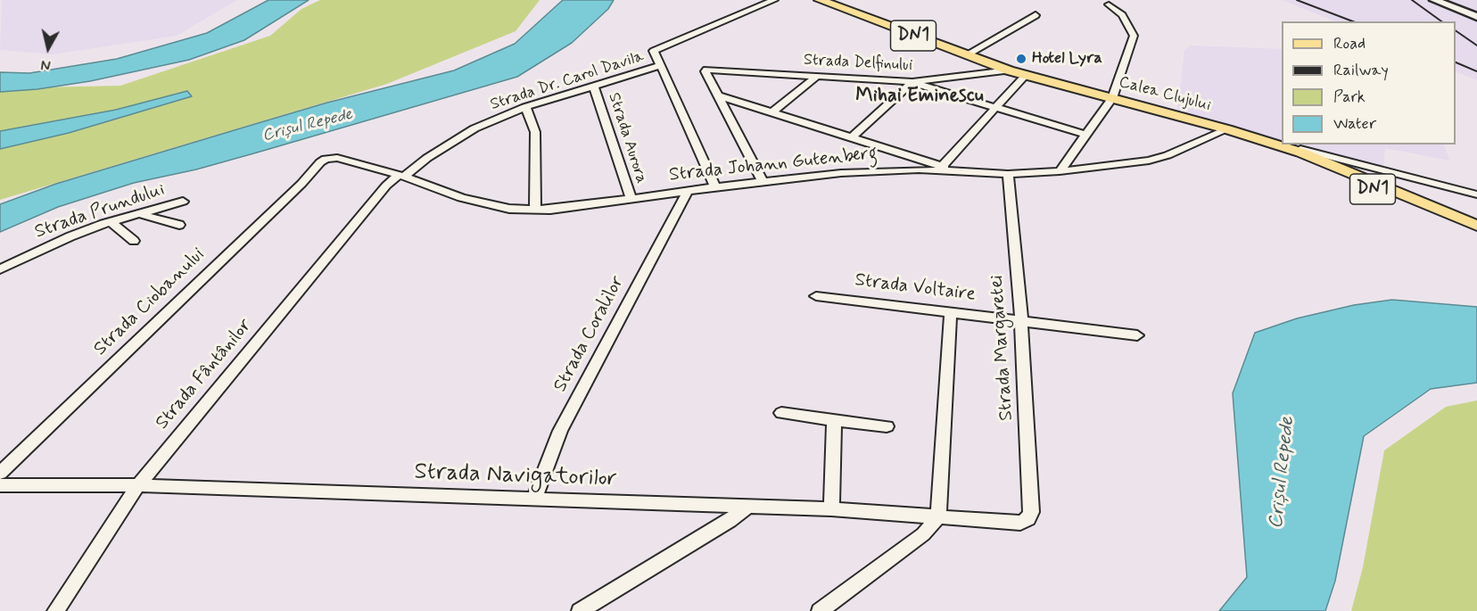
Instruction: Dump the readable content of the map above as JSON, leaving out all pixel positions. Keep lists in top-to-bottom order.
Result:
{
  "streets": {
    "main road": ["DN1", "Calea Clujului"],
    "street": [
      "Strada Delfinului",
      "Strada Dr. Carol Davila",
      "Strada Aurora",
      "Strada Johann Gutenberg",
      "Strada Prundului",
      "Strada Voltaire",
      "Strada Ciobanului",
      "Strada Coralilor",
      "Strada Margaretei",
      "Strada Fântânilor",
      "Strada Navigatorilor"
    ]
  },
  "crossings": [
    ["DN1", "Calea Clujului"],
    ["Strada Delfinului", "Calea Clujului"],
    ["Strada Dr. Carol Davila", "Strada Aurora"],
    ["Strada Dr. Carol Davila", "Strada Johann Gutenberg"],
    ["Strada Dr. Carol Davila", "Strada Fântânilor"],
    ["Calea Clujului", "Strada Johann Gutenberg"],
    ["Strada Aurora", "Strada Johann Gutenberg"],
    ["Strada Johann Gutenberg", "Strada Ciobanului"],
    ["Strada Johann Gutenberg", "Strada Coralilor"],
    ["Strada Johann Gutenberg", "Strada Margaretei"],
    ["Strada Johann Gutenberg", "Strada Fântânilor"],
    ["Strada Voltaire", "Strada Margaretei"],
    ["Strada Coralilor", "Strada Navigatorilor"],
    ["Strada Margaretei", "Strada Navigatorilor"],
    ["Strada Fântânilor", "Strada Navigatorilor"]
  ],
  "districts": ["Mihai Eminescu"],
  "water": ["Crișul Repede"],
  "places": ["Hotel Lyra"],
  "legend": [
    "Road",
    "Railway",
    "Park",
    "Water"
  ],
  "north": "bottom"
}
